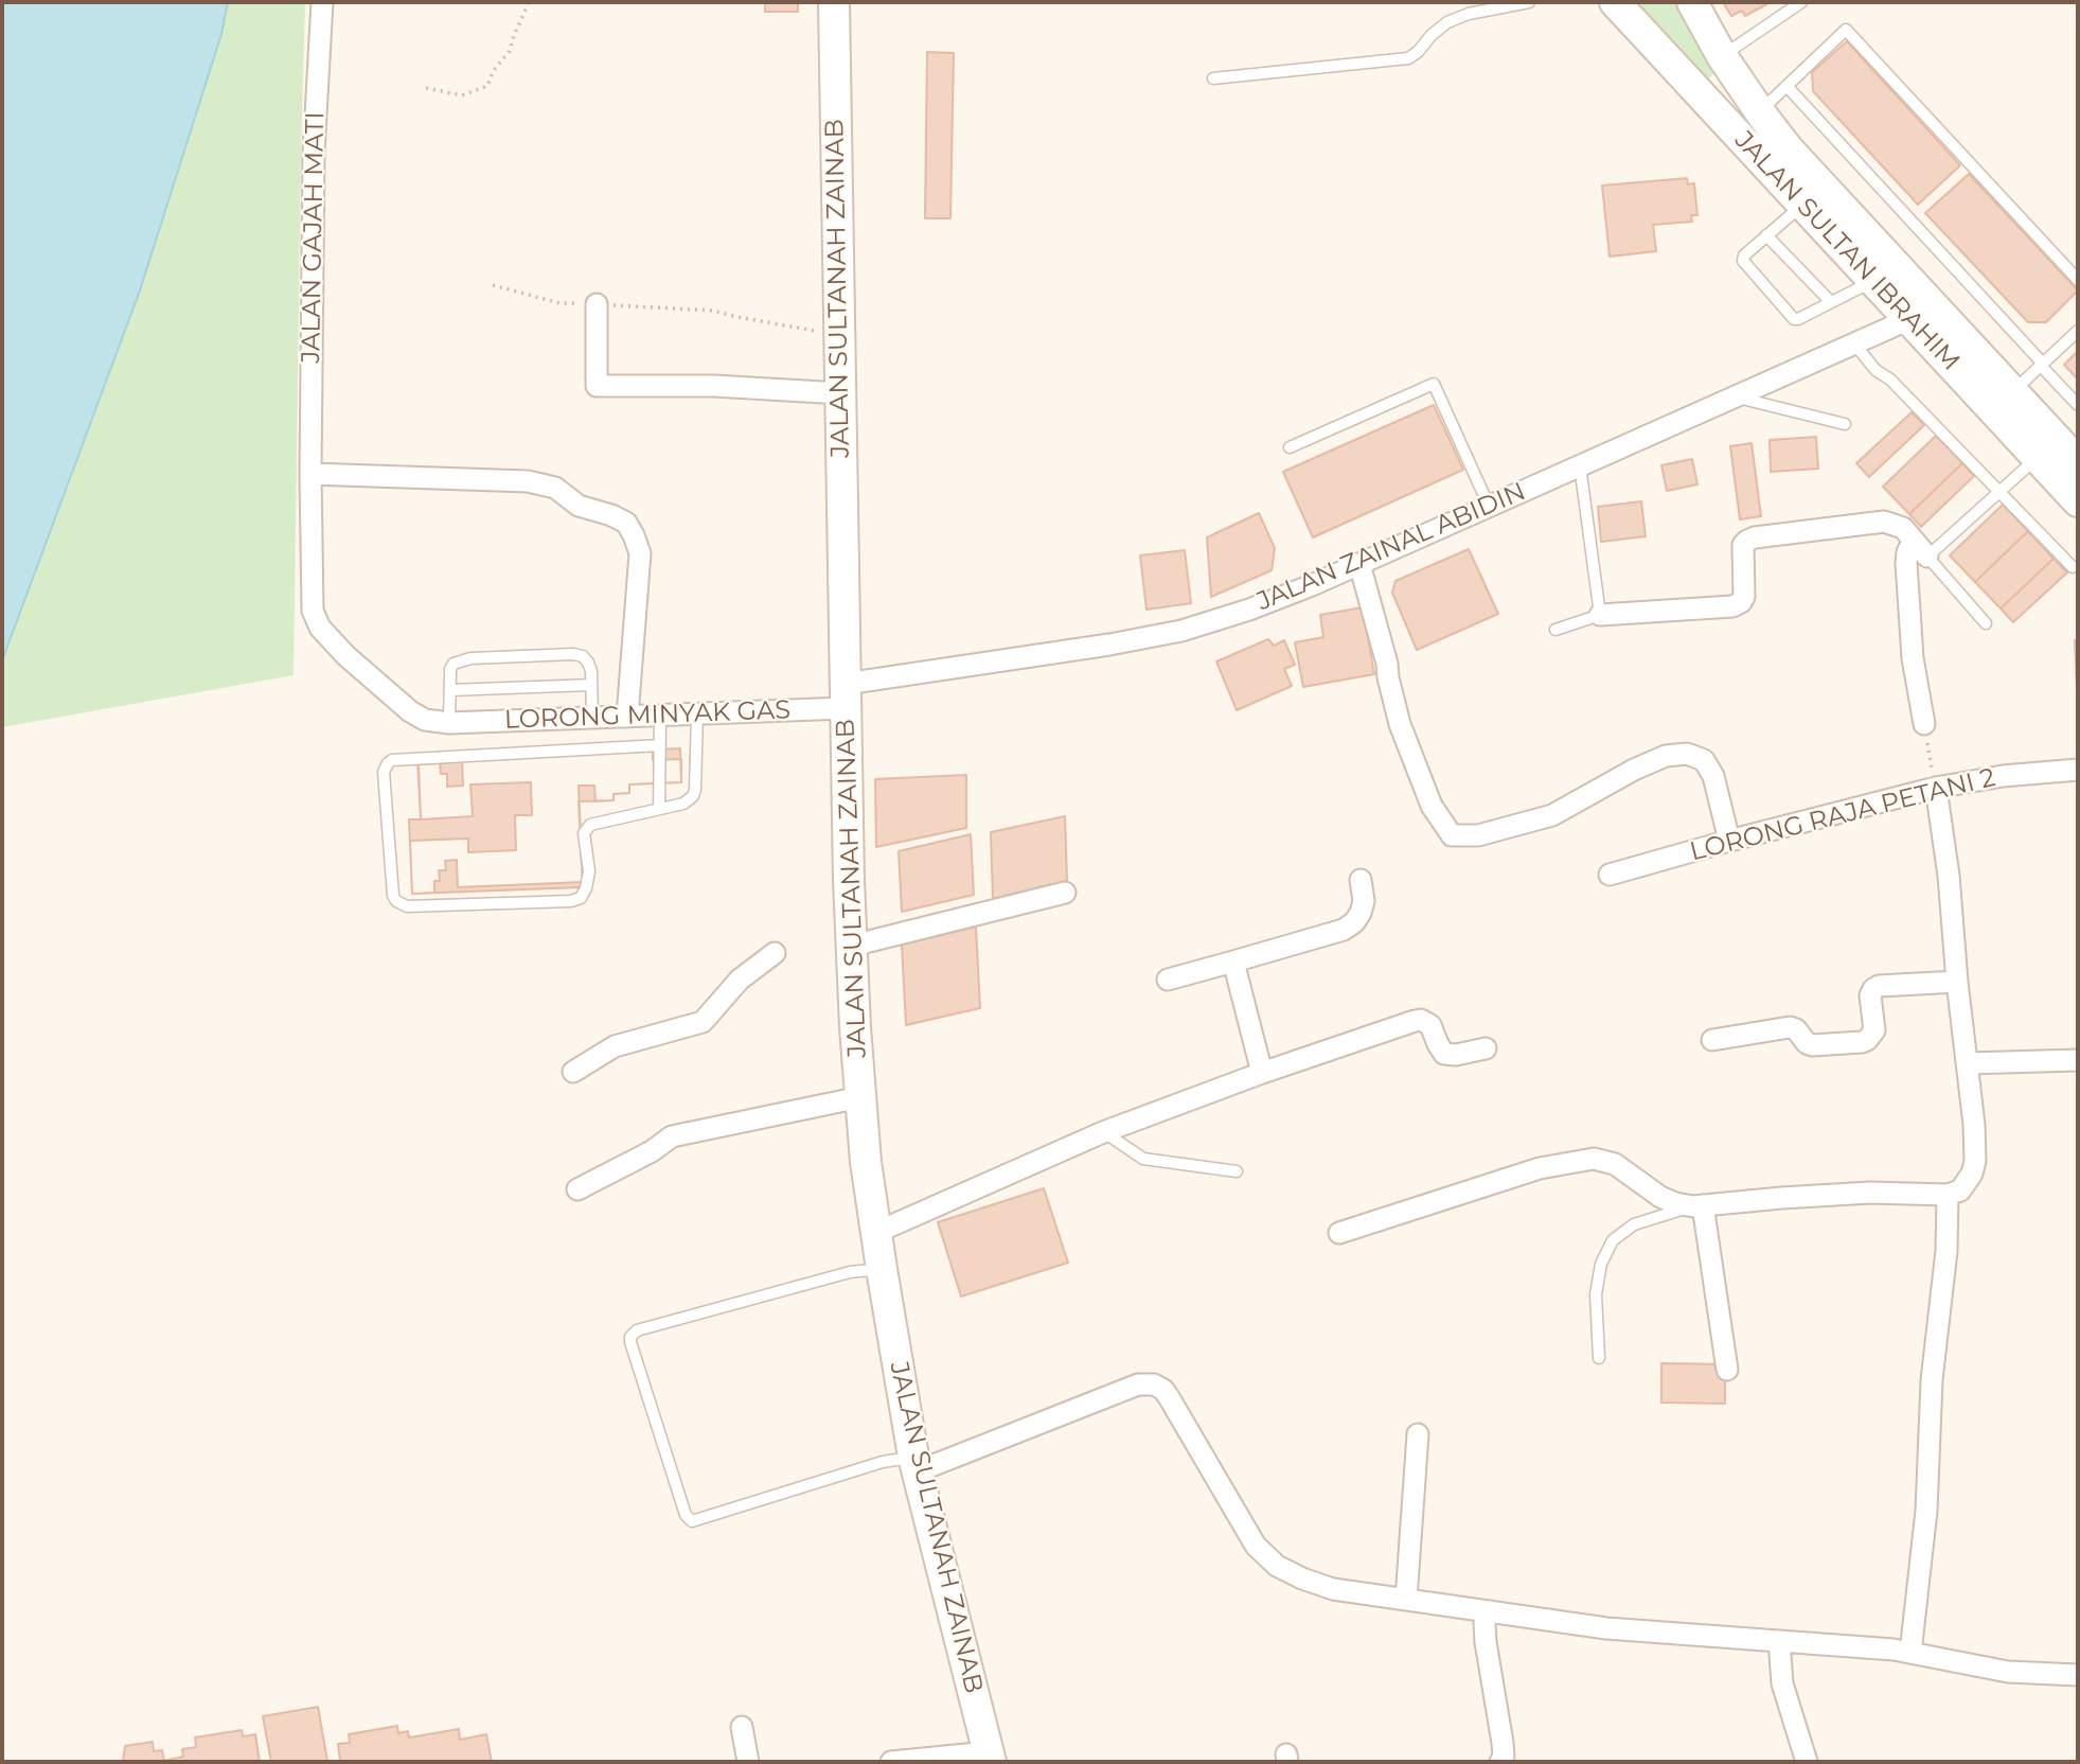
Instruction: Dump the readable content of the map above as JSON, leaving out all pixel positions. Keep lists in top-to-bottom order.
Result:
{
  "streets": {
    "main road": ["JALAN SULTAN IBRAHIM", "JALAN SULTANAH ZAINAB"],
    "street": [
      "JALAN GAJAH MATI",
      "JALAN ZAINAL ABIDIN",
      "LORONG MINYAK GAS",
      "LORONG RAJA PETANI 2"
    ]
  },
  "crossings": [
    ["JALAN GAJAH MATI", "LORONG MINYAK GAS"],
    ["JALAN SULTAN IBRAHIM", "JALAN ZAINAL ABIDIN"],
    ["JALAN SULTANAH ZAINAB", "JALAN ZAINAL ABIDIN"],
    ["JALAN SULTANAH ZAINAB", "LORONG MINYAK GAS"],
    ["JALAN ZAINAL ABIDIN", "LORONG MINYAK GAS"]
  ]
}
